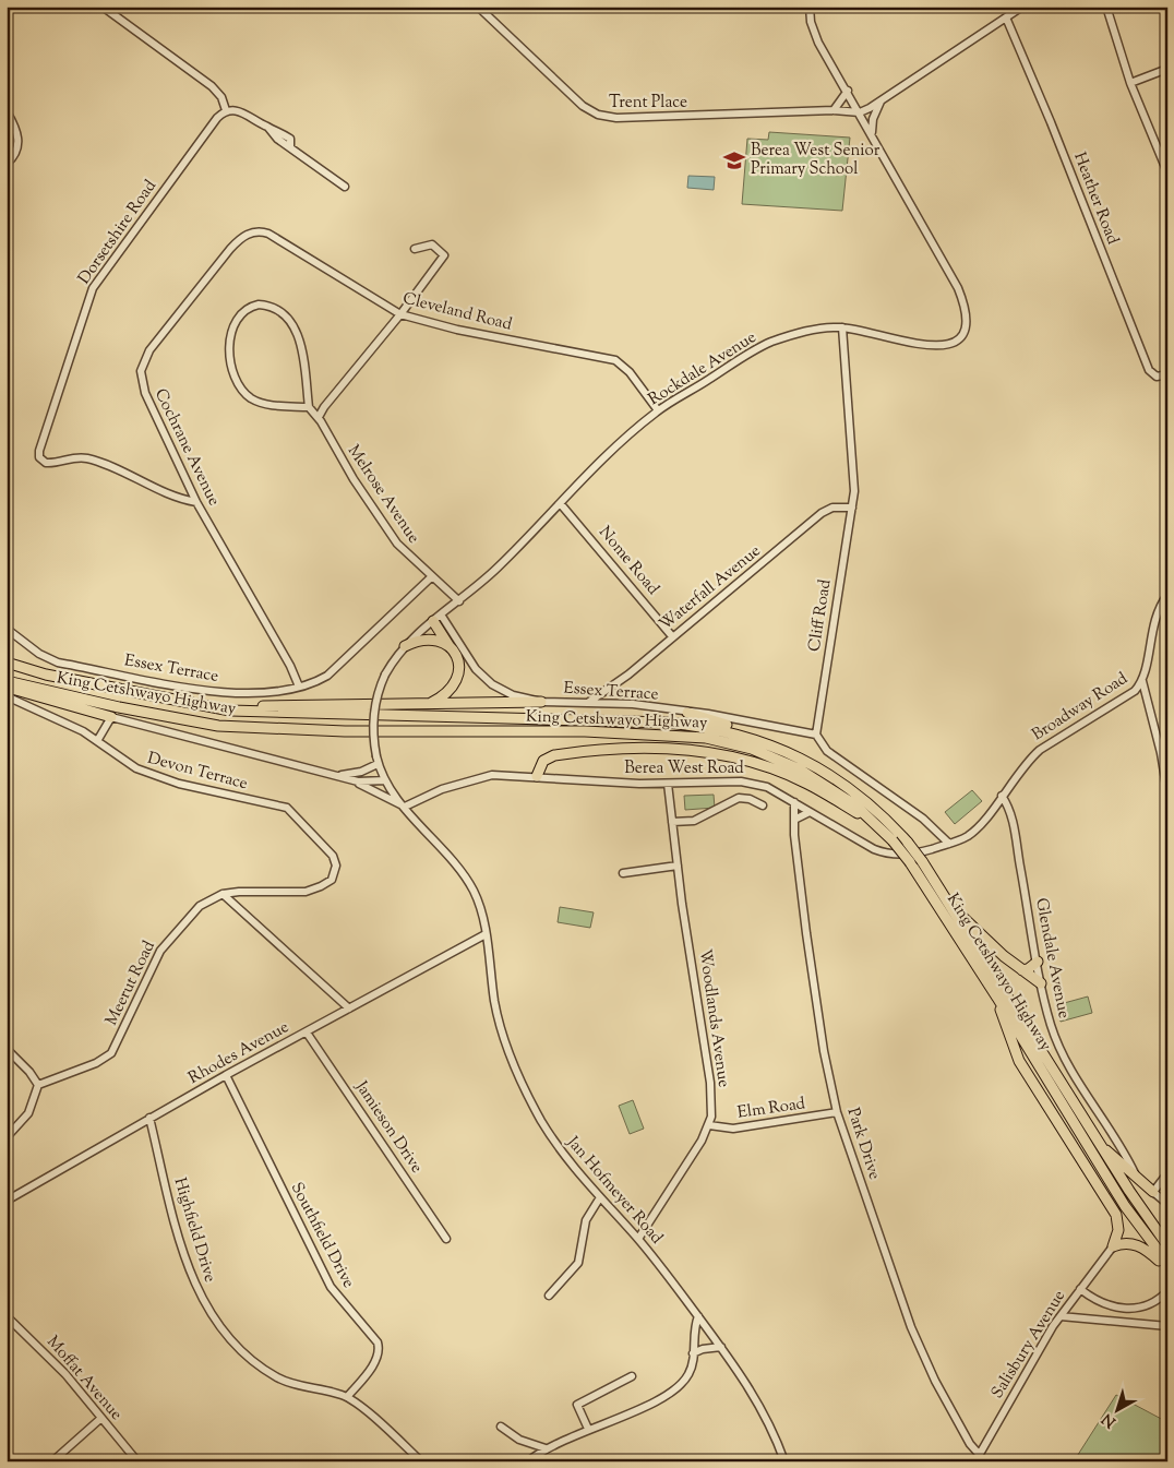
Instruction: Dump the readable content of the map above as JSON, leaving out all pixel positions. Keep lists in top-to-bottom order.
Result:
{
  "streets": {
    "highway": ["King Cetshwayo Highway"],
    "street": [
      "Trent Place",
      "Heather Road",
      "Dorsetshire Road",
      "Cleveland Road",
      "Rockdale Avenue",
      "Cochrane Avenue",
      "Melrose Avenue",
      "Nome Road",
      "Waterfall Avenue",
      "Cliff Road",
      "Essex Terrace",
      "Broadway Road",
      "Berea West Road",
      "Devon Terrace",
      "Glendale Avenue",
      "Meerut Road",
      "Woodlands Avenue",
      "Rhodes Avenue",
      "Elm Road",
      "Jamieson Drive",
      "Park Drive",
      "Jan Hofmeyer Road",
      "Highfield Drive",
      "Southfield Drive",
      "Salisbury Avenue",
      "Moffat Avenue"
    ]
  },
  "crossings": [
    ["Trent Place", "Rockdale Avenue"],
    ["Dorsetshire Road", "Cochrane Avenue"],
    ["Cleveland Road", "Rockdale Avenue"],
    ["Cleveland Road", "Cochrane Avenue"],
    ["Rockdale Avenue", "Melrose Avenue"],
    ["Rockdale Avenue", "Nome Road"],
    ["Rockdale Avenue", "Cliff Road"],
    ["Rockdale Avenue", "Essex Terrace"],
    ["Rockdale Avenue", "Berea West Road"],
    ["Rockdale Avenue", "Jan Hofmeyer Road"],
    ["Cochrane Avenue", "Essex Terrace"],
    ["Melrose Avenue", "Essex Terrace"],
    ["Nome Road", "Waterfall Avenue"],
    ["Waterfall Avenue", "Cliff Road"],
    ["Waterfall Avenue", "Essex Terrace"],
    ["Cliff Road", "Essex Terrace"],
    ["Broadway Road", "Berea West Road"],
    ["Broadway Road", "Glendale Avenue"],
    ["Berea West Road", "Woodlands Avenue"],
    ["Berea West Road", "Park Drive"],
    ["Berea West Road", "Jan Hofmeyer Road"],
    ["Devon Terrace", "Meerut Road"],
    ["Woodlands Avenue", "Elm Road"],
    ["Rhodes Avenue", "Jamieson Drive"],
    ["Rhodes Avenue", "Jan Hofmeyer Road"],
    ["Rhodes Avenue", "Highfield Drive"],
    ["Rhodes Avenue", "Southfield Drive"],
    ["Elm Road", "Park Drive"],
    ["Park Drive", "Salisbury Avenue"],
    ["Highfield Drive", "Southfield Drive"]
  ],
  "places": {
    "school or university": ["Berea West Senior Primary School"]
  },
  "north": "bottom left"
}
